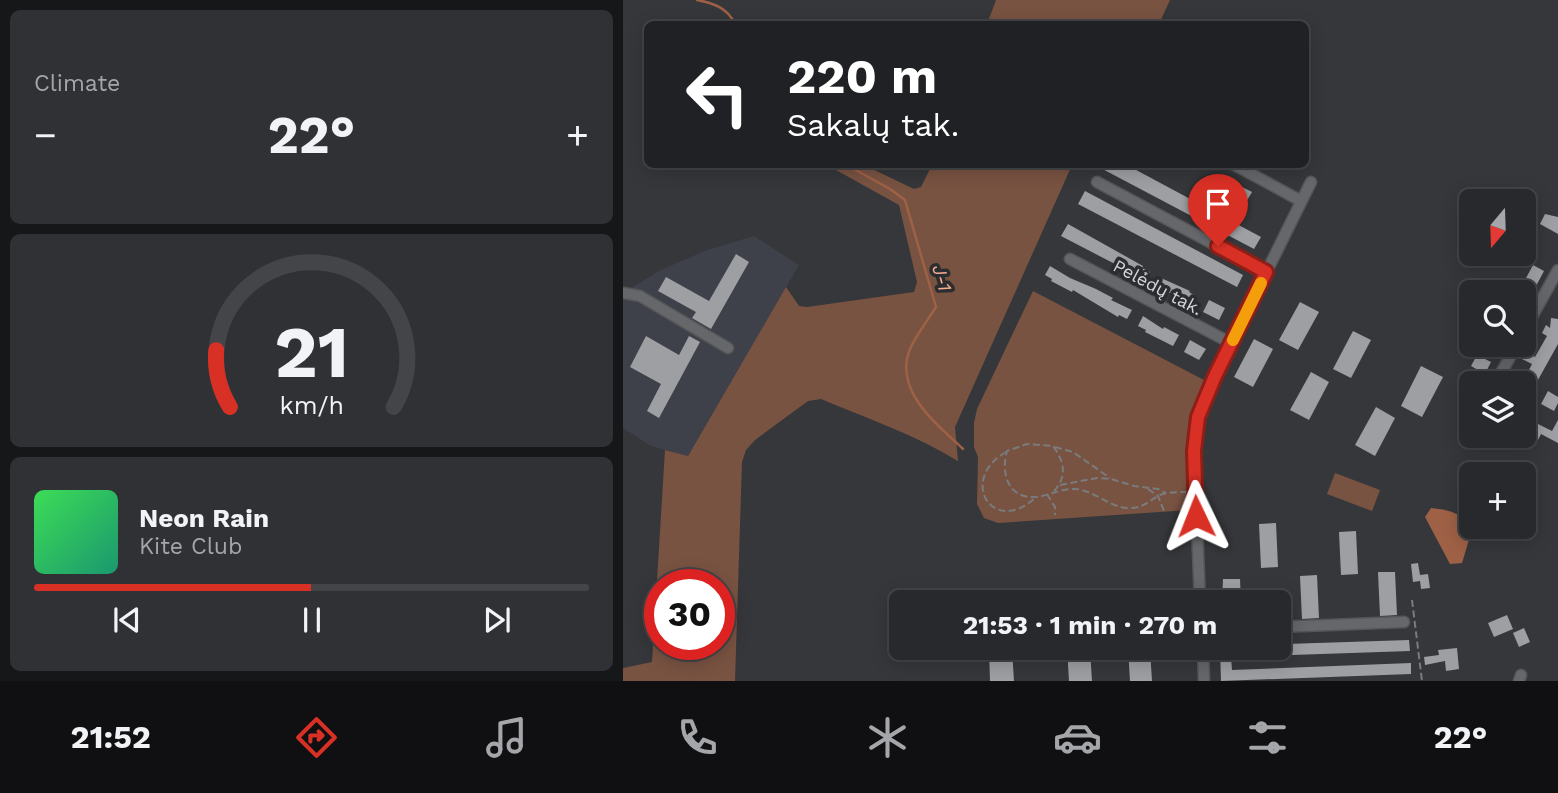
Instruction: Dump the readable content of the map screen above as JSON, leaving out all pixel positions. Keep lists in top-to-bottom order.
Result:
{
  "streets": {
    "street": ["Pelėdų tak."]
  },
  "water": ["J-1"],
  "north": "bottom",
  "page": {
    "tile": "Climate",
    "turn": ["220 m", "Sakalų tak."],
    "heat": ["−", "22°", "+"],
    "map_buttons": "+",
    "song": ["Neon Rain", "Kite Club"],
    "limit": "30",
    "trip": "21:53 · 1 min · 270 m",
    "tabs": ["21:52", "22°"],
    "gauge": ["21", "km/h"]
  }
}
